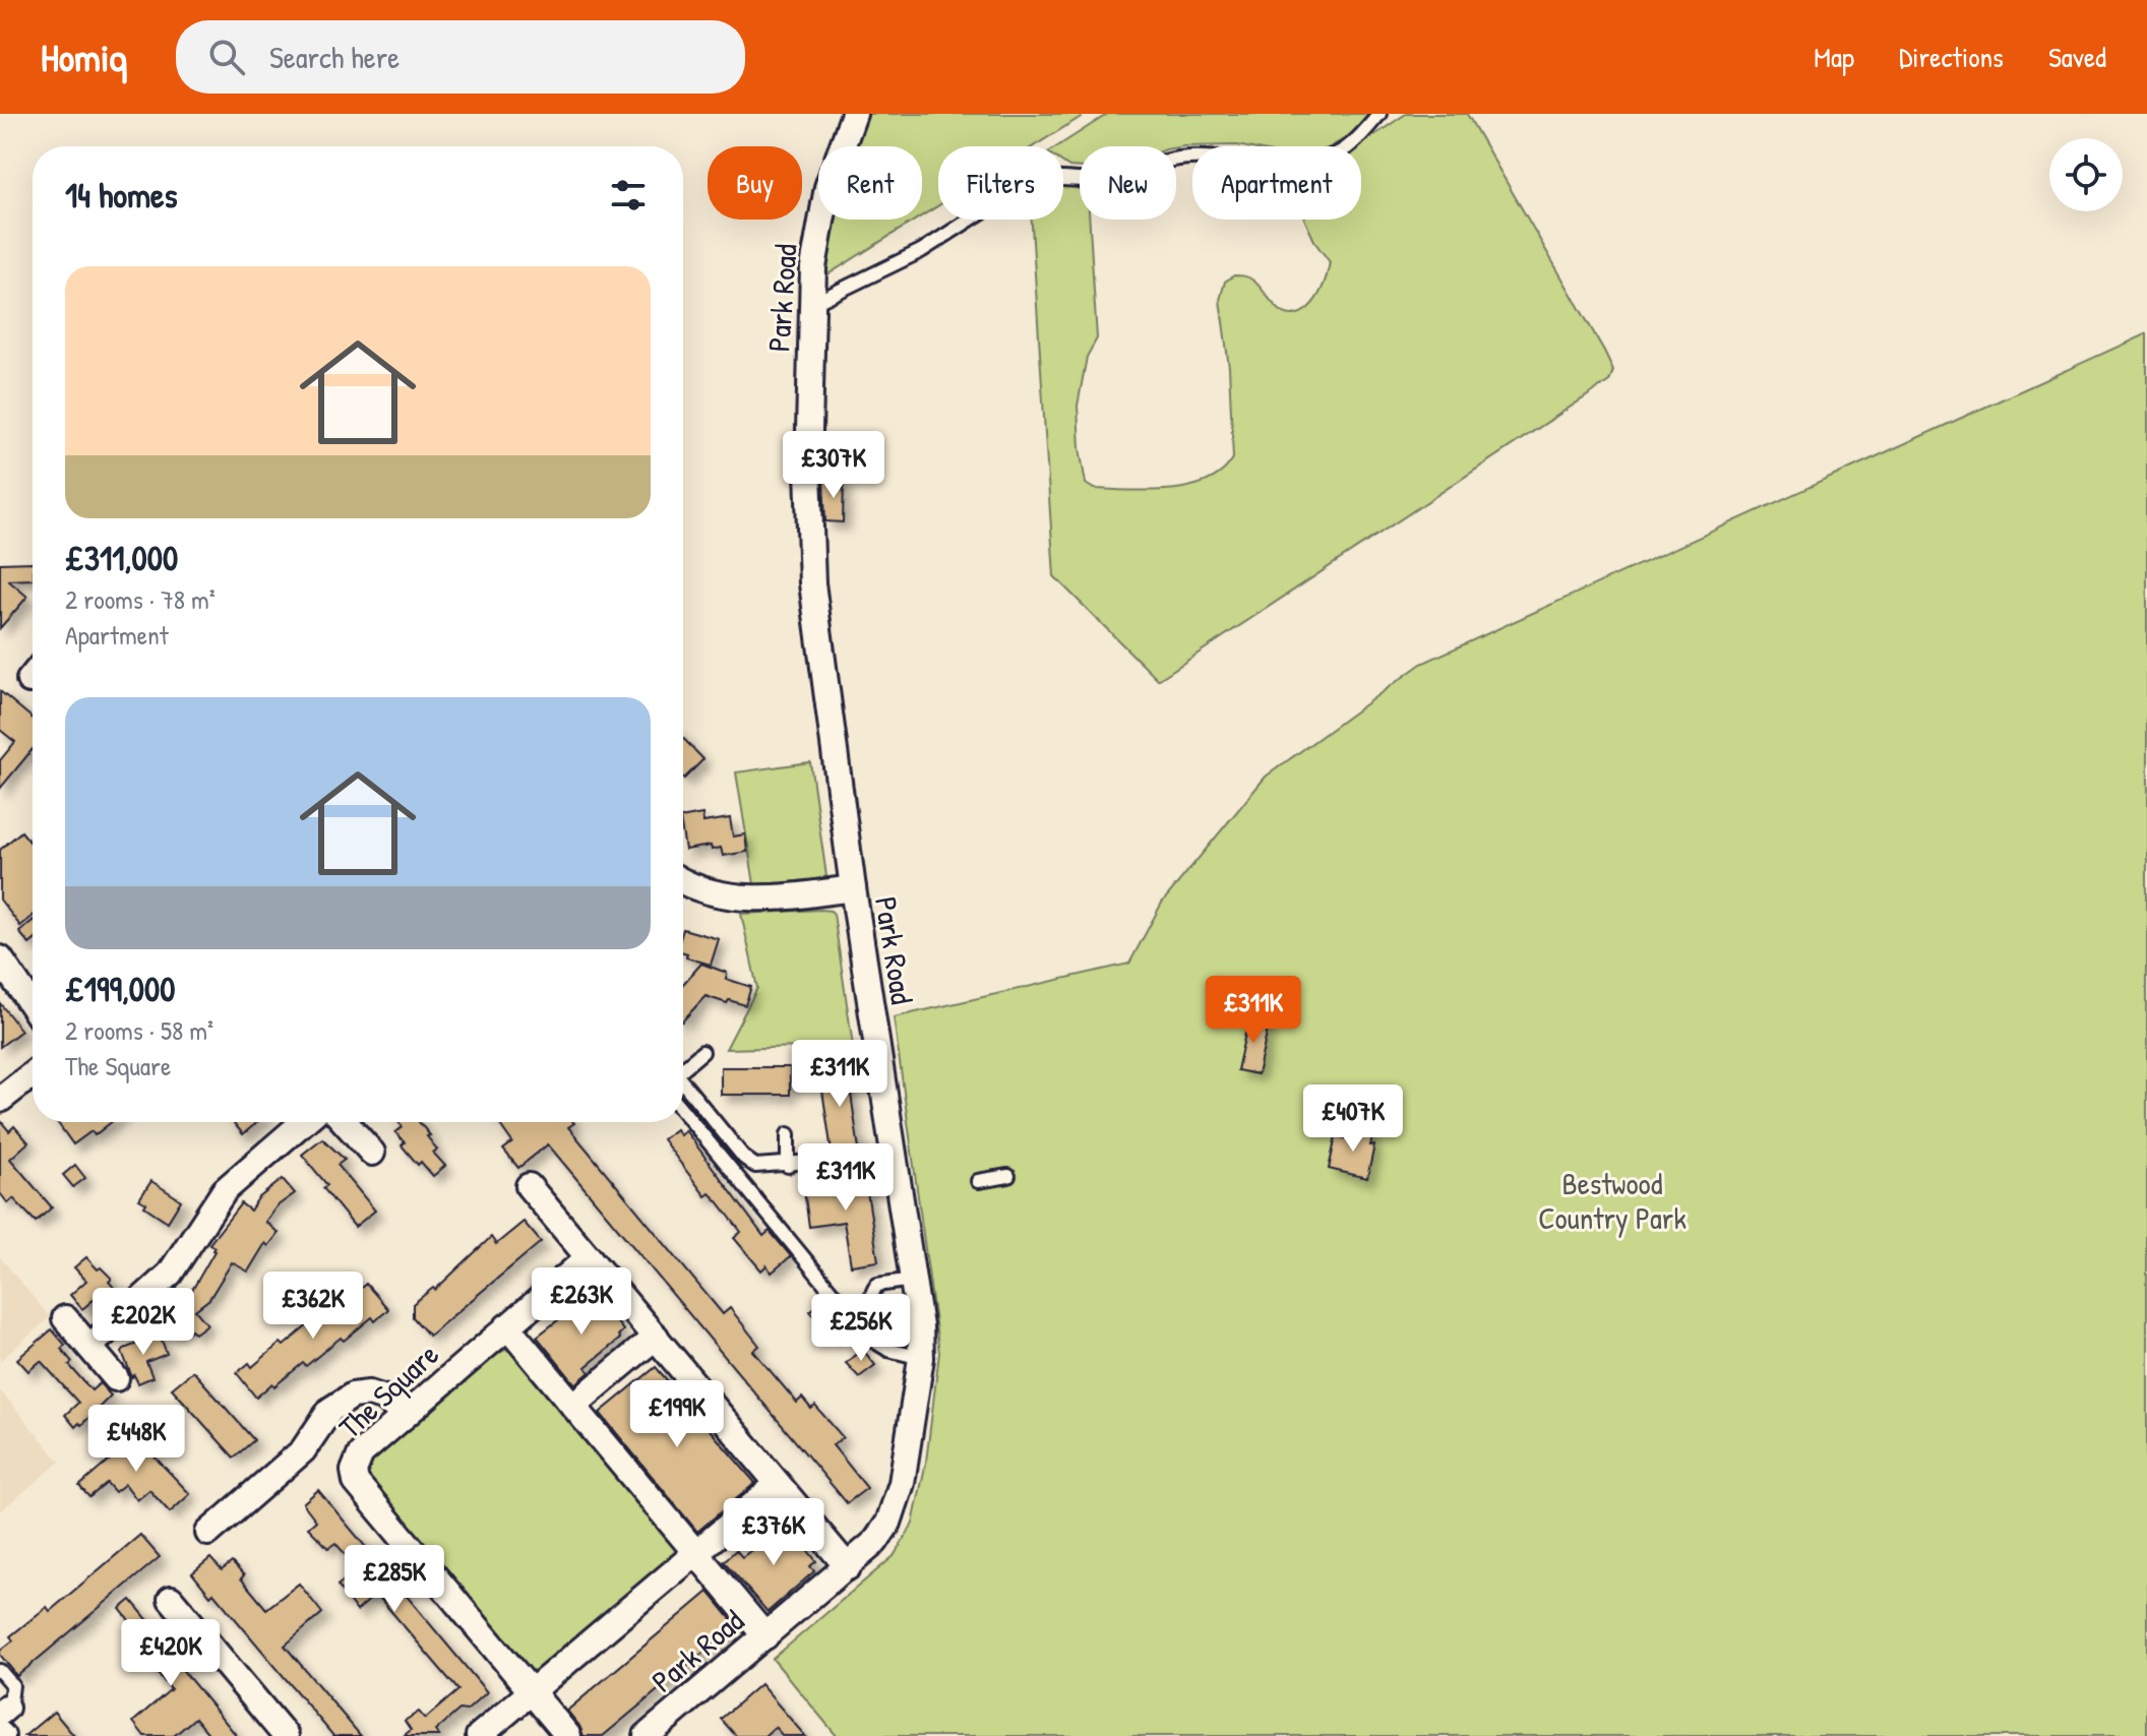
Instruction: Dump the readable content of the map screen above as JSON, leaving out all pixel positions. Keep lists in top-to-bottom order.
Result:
{
  "streets": {
    "street": ["Park Road", "The Square"]
  },
  "parks": ["Bestwood Country Park"],
  "page": {
    "header": "Homiq",
    "search": "Search here",
    "nav": ["Map", "Directions", "Saved"],
    "chip": [
      "Buy",
      "Rent",
      "Filters",
      "New",
      "Apartment"
    ],
    "heading": "14 homes",
    "list": [
      {
        "name": "£311,000",
        "note": "2 rooms · 78 m² · Apartment"
      },
      {
        "name": "£199,000",
        "note": "2 rooms · 58 m² · The Square"
      }
    ],
    "price": [
      "£307K",
      "£311K",
      "£311K",
      "£407K",
      "£311K",
      "£263K",
      "£362K",
      "£202K",
      "£256K",
      "£199K",
      "£448K",
      "£376K",
      "£285K",
      "£420K"
    ]
  }
}
